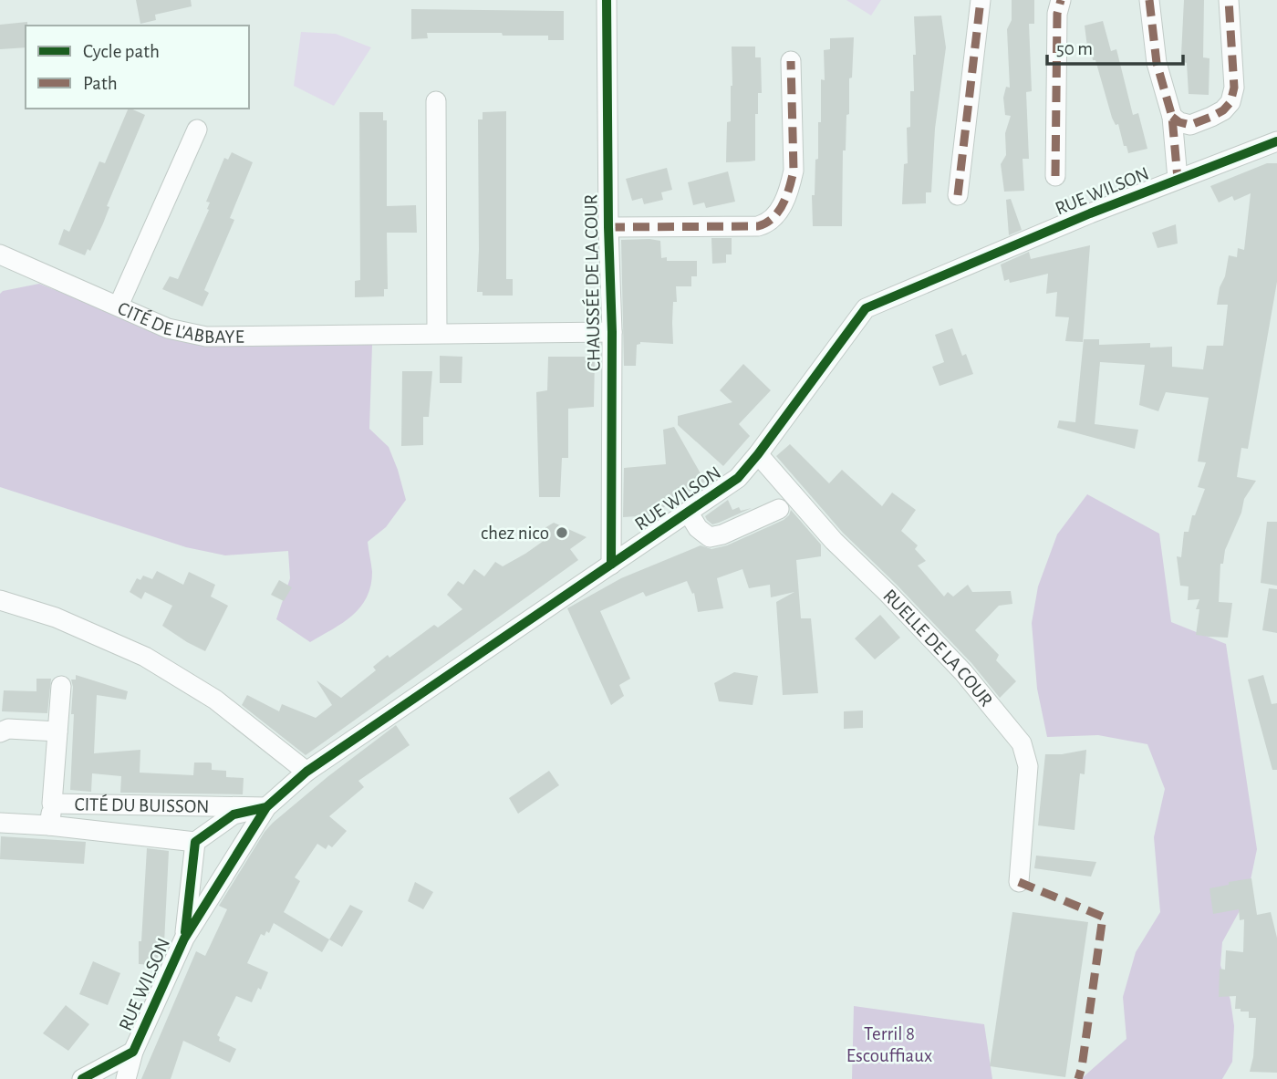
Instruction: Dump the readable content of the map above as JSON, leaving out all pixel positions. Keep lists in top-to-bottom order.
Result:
{
  "streets": {
    "street": [
      "RUE WILSON",
      "CHAUSSÉE DE LA COUR",
      "CITÉ DE L'ABBAYE",
      "RUELLE DE LA COUR",
      "CITÉ DU BUISSON"
    ]
  },
  "crossings": [
    ["RUE WILSON", "CHAUSSÉE DE LA COUR"],
    ["RUE WILSON", "RUELLE DE LA COUR"],
    ["RUE WILSON", "CITÉ DU BUISSON"],
    ["CHAUSSÉE DE LA COUR", "CITÉ DE L'ABBAYE"]
  ],
  "parks": ["Terril 8 Escouffiaux"],
  "places": ["chez nico"],
  "legend": ["Cycle path", "Path"],
  "scale_bar": "50 m"
}
